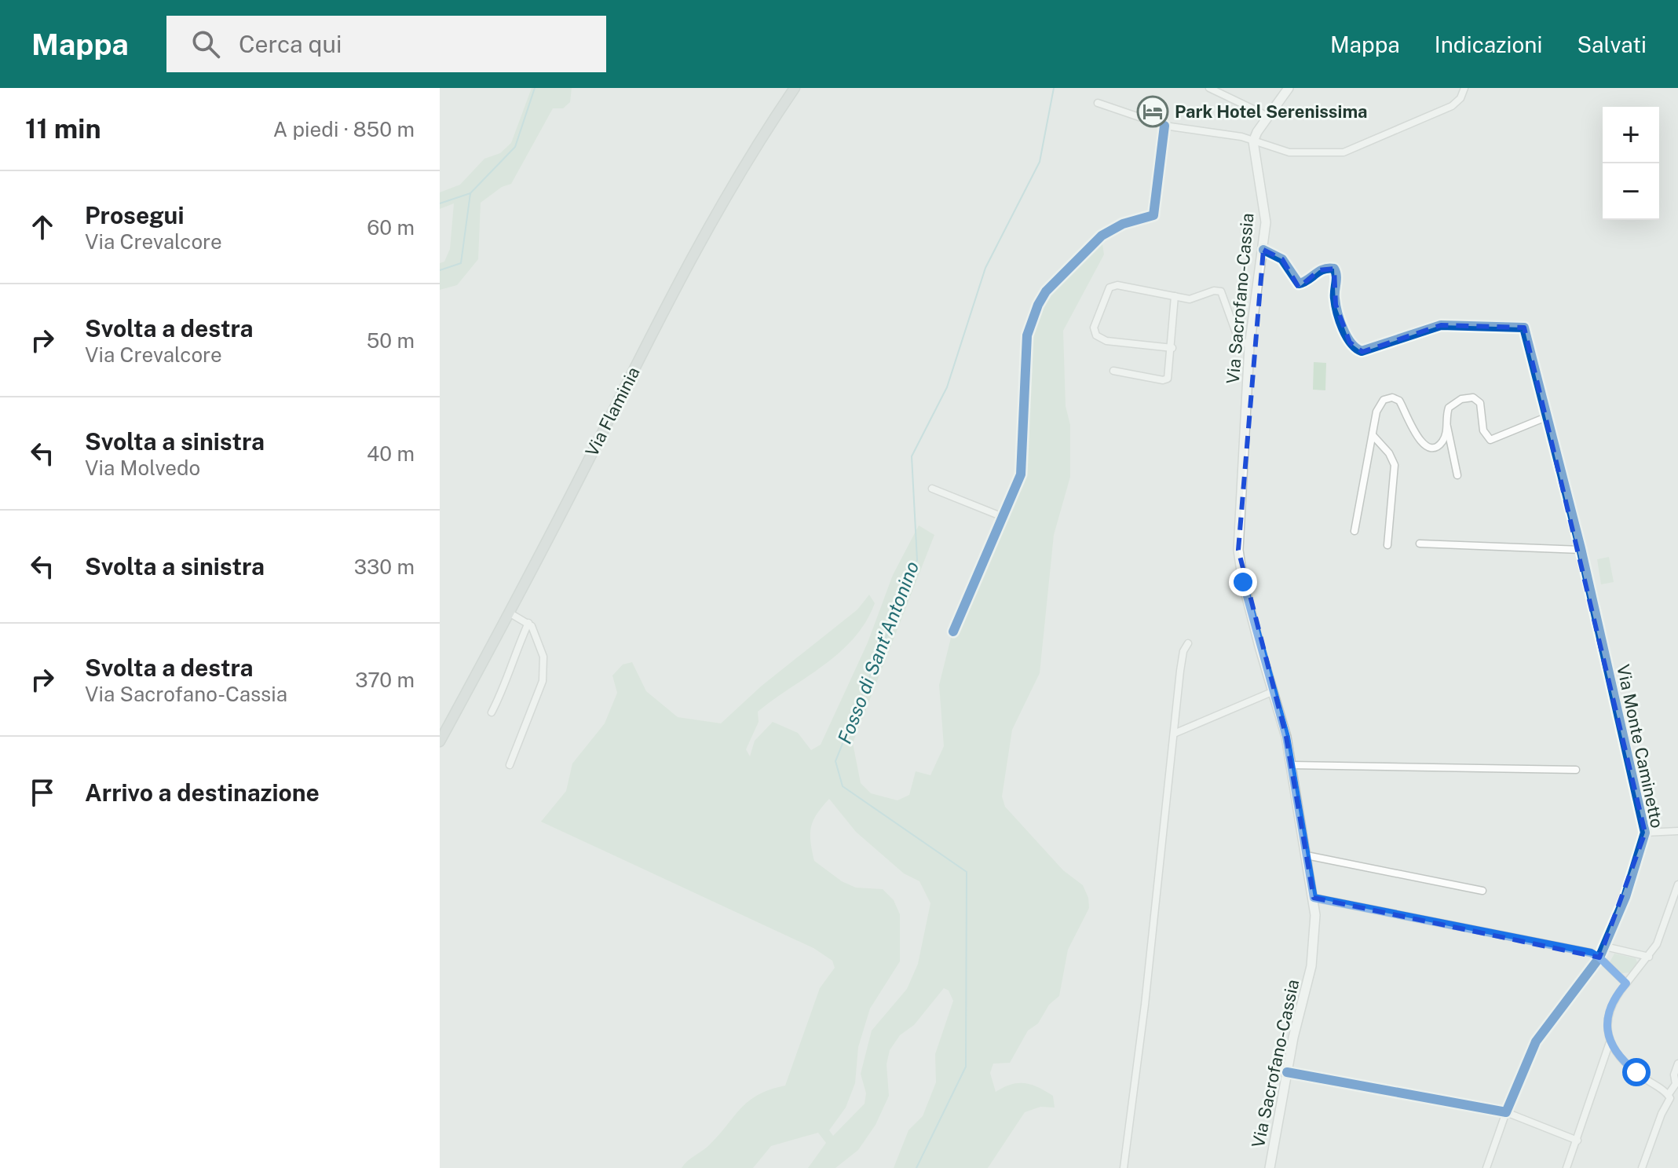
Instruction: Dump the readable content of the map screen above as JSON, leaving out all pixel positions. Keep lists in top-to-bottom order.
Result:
{
  "streets": {
    "main road": ["Via Flaminia"],
    "street": ["Via Sacrofano-Cassia", "Via Monte Caminetto"]
  },
  "crossings": [
    ["Via Sacrofano-Cassia", "Via Monte Caminetto"]
  ],
  "water": ["Fosso di Sant'Antonino"],
  "places": {
    "hotel": ["Park Hotel Serenissima"]
  },
  "page": {
    "header": "Mappa",
    "search": "Cerca qui",
    "nav": ["Mappa", "Indicazioni", "Salvati"],
    "heading": ["11 min", "A piedi · 850 m"],
    "map_buttons": ["+", "−"],
    "list": [
      ["Prosegui", "Via Crevalcore", "60 m"],
      ["Svolta a destra", "Via Crevalcore", "50 m"],
      ["Svolta a sinistra", "Via Molvedo", "40 m"],
      ["Svolta a sinistra", "330 m"],
      ["Svolta a destra", "Via Sacrofano-Cassia", "370 m"],
      "Arrivo a destinazione"
    ]
  }
}
